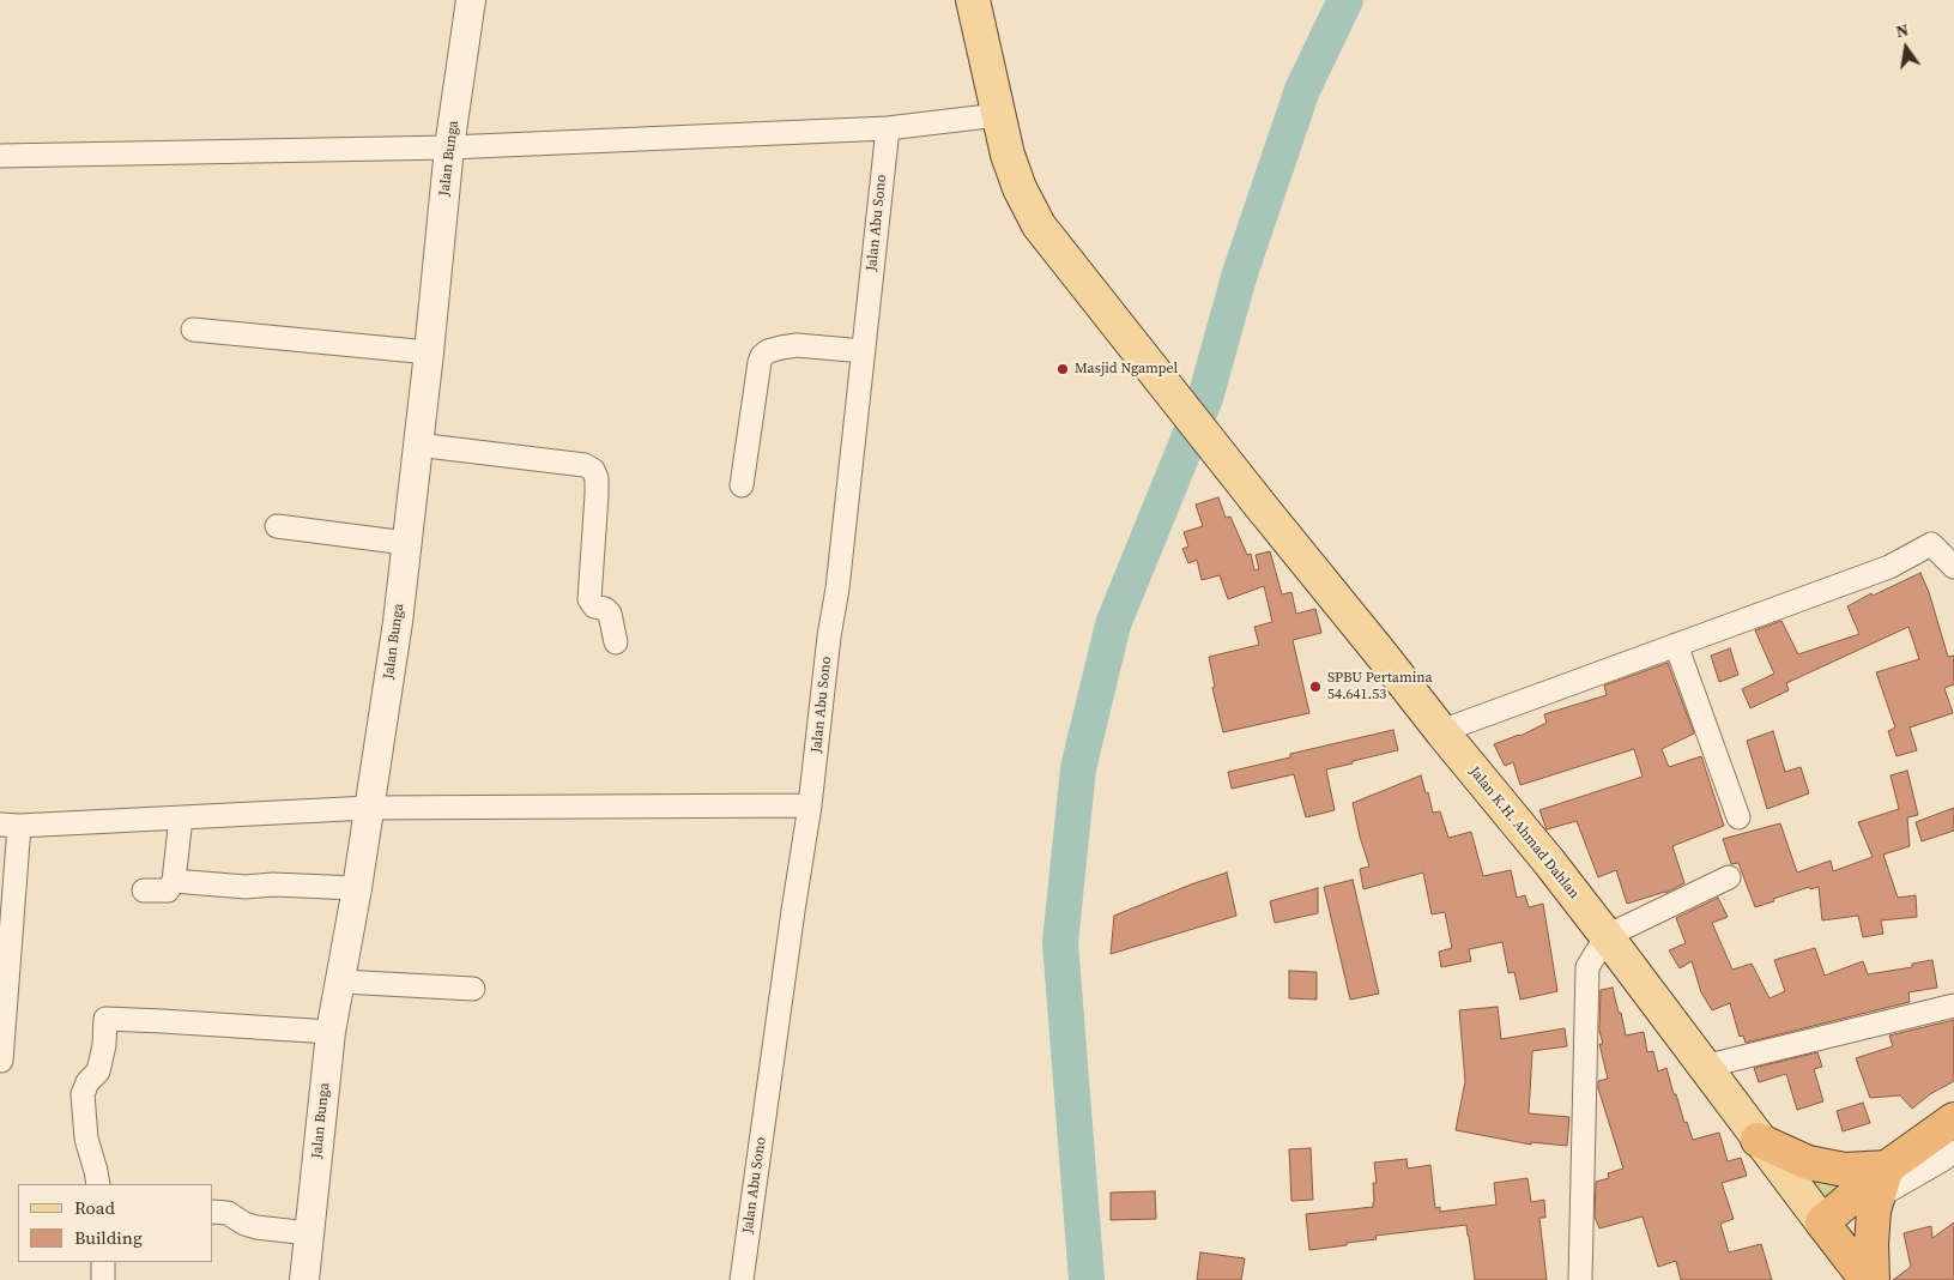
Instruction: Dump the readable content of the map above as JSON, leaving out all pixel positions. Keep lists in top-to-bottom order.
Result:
{
  "streets": {
    "highway": ["Jalan K.H. Ahmad Dahlan"],
    "street": ["Jalan Bunga", "Jalan Abu Sono"]
  },
  "places": ["Masjid Ngampel", "SPBU Pertamina 54.641.53"],
  "legend": ["Road", "Building"],
  "north": "top"
}
